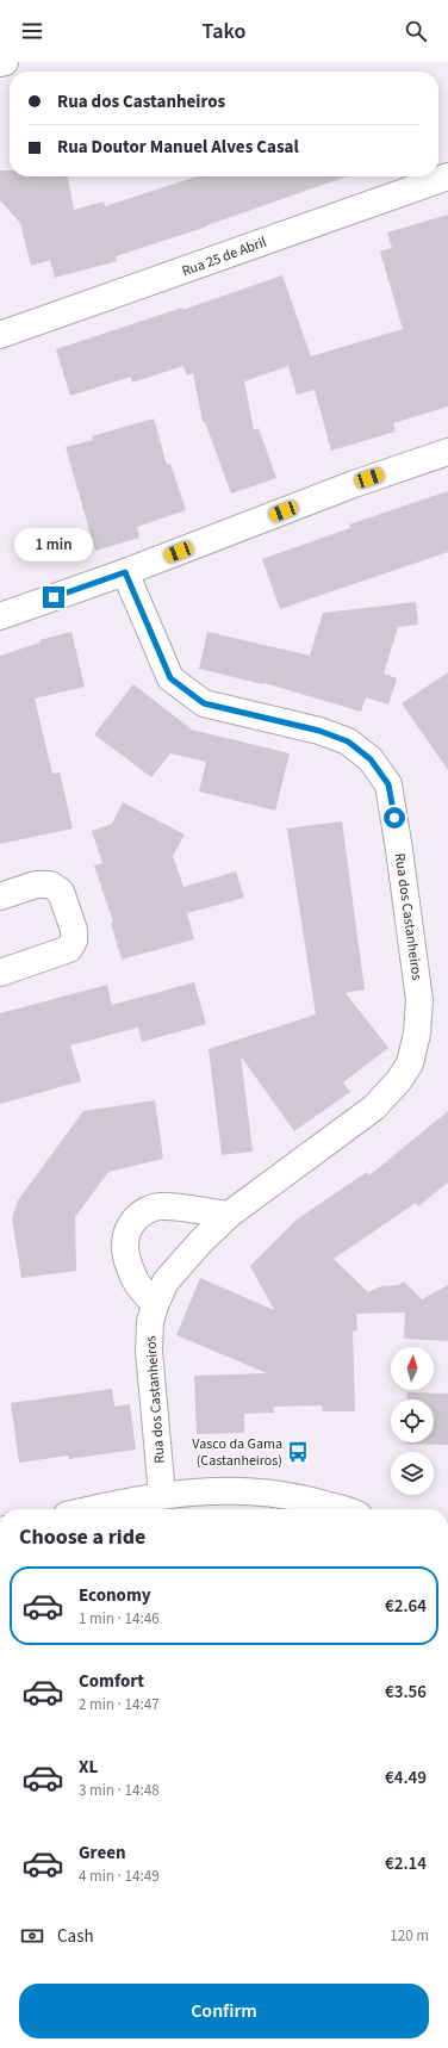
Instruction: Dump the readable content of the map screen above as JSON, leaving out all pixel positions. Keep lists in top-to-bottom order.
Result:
{
  "streets": {
    "street": ["Rua 25 de Abril", "Rua dos Castanheiros"]
  },
  "places": {
    "bus stop": ["Vasco da Gama (Castanheiros)"]
  },
  "north": "top",
  "page": {
    "header": "Tako",
    "banner": ["Rua dos Castanheiros", "Rua Doutor Manuel Alves Casal"],
    "bubble": "1 min",
    "heading": "Choose a ride",
    "list": [
      {
        "name": "Economy",
        "note": "1 min · 14:46",
        "value": "€2.64"
      },
      {
        "name": "Comfort",
        "note": "2 min · 14:47",
        "value": "€3.56"
      },
      {
        "name": "XL",
        "note": "3 min · 14:48",
        "value": "€4.49"
      },
      {
        "name": "Green",
        "note": "4 min · 14:49",
        "value": "€2.14"
      }
    ],
    "pay": ["Cash", "120 m"],
    "buttons": "Confirm"
  }
}
